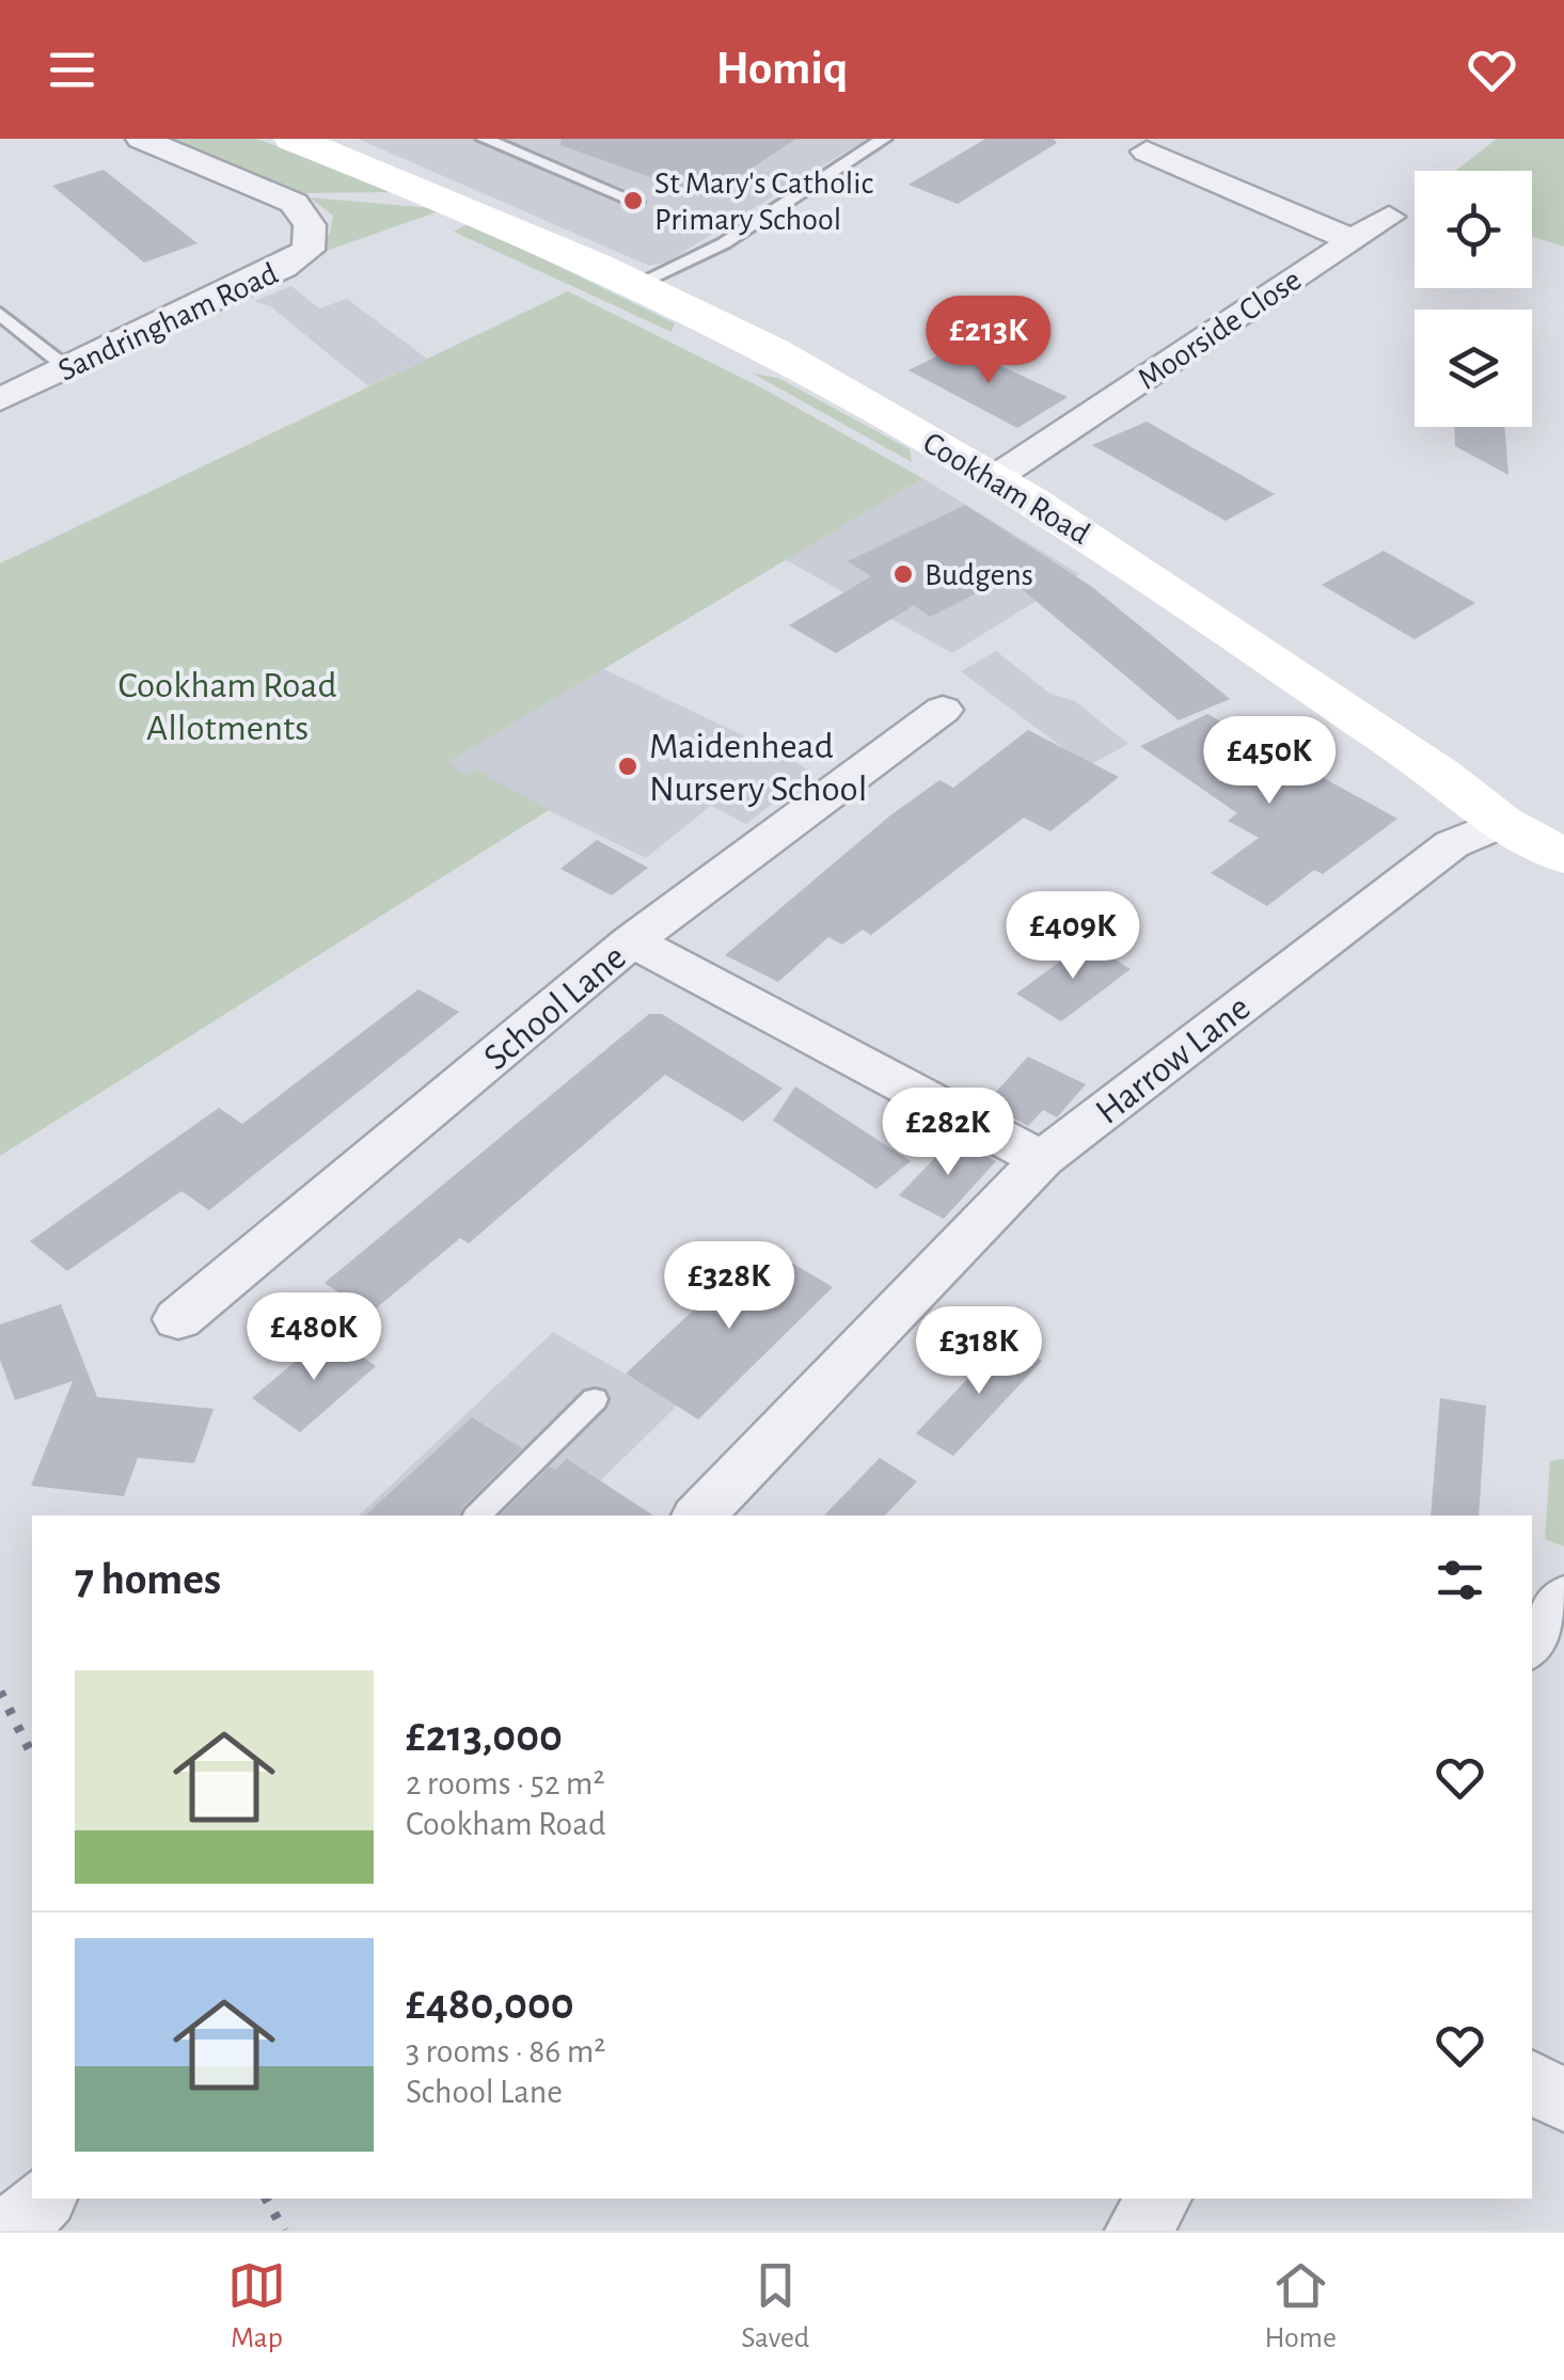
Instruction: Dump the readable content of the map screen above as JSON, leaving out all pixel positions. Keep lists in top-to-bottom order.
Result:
{
  "streets": {
    "main road": ["Cookham Road"],
    "street": [
      "Sandringham Road",
      "Moorside Close",
      "School Lane",
      "Harrow Lane"
    ]
  },
  "crossings": [
    ["Moorside Close", "Cookham Road"],
    ["Cookham Road", "Harrow Lane"]
  ],
  "parks": ["Cookham Road Allotments"],
  "places": ["St Mary's Catholic Primary School", "Budgens", "Maidenhead Nursery School"],
  "page": {
    "header": "Homiq",
    "price": [
      "£213K",
      "£450K",
      "£409K",
      "£282K",
      "£328K",
      "£480K",
      "£318K"
    ],
    "heading": "7 homes",
    "list": [
      {
        "name": "£213,000",
        "note": "2 rooms · 52 m² · Cookham Road"
      },
      {
        "name": "£480,000",
        "note": "3 rooms · 86 m² · School Lane"
      }
    ],
    "tabs": ["Map", "Saved", "Home"]
  }
}
